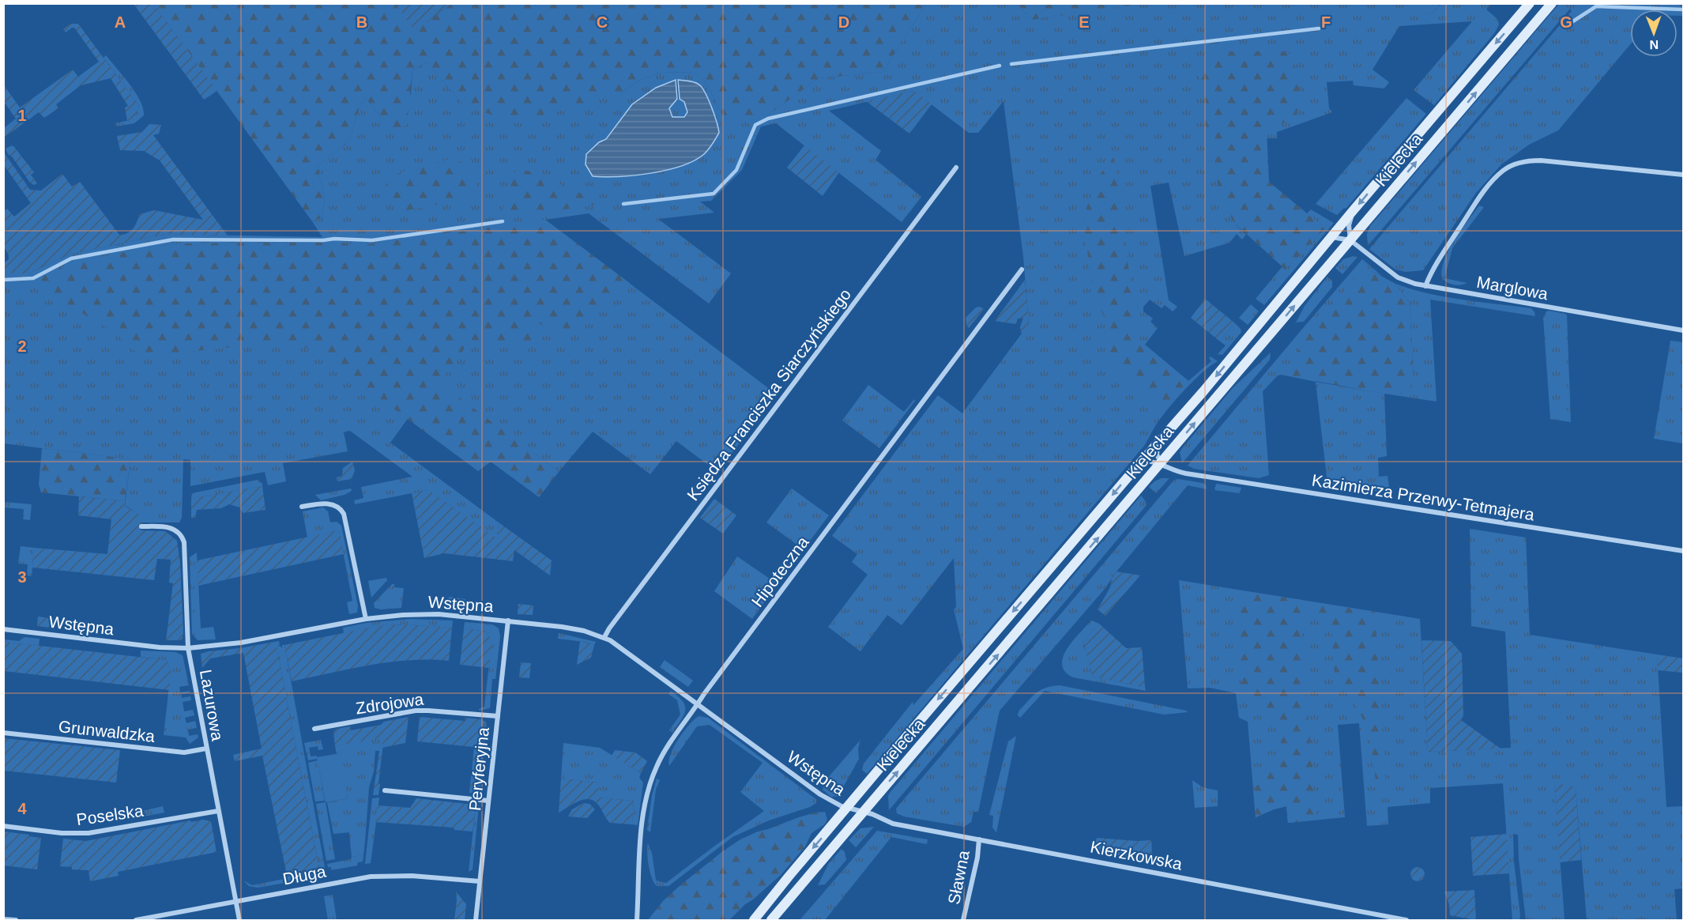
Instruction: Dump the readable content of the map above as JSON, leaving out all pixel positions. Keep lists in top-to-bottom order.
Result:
{
  "streets": {
    "main road": ["Kielecka"],
    "street": [
      "Marglowa",
      "Księdza Franciszka Siarczyńskiego",
      "Kazimierza Przerwy-Tetmajera",
      "Hipoteczna",
      "Wstępna",
      "Zdrojowa",
      "Lazurowa",
      "Grunwaldzka",
      "Peryferyjna",
      "Poselska",
      "Kierzkowska",
      "Długa",
      "Sławna"
    ]
  },
  "crossings": [
    ["Kielecka", "Marglowa"],
    ["Kielecka", "Kazimierza Przerwy-Tetmajera"],
    ["Kielecka", "Wstępna"],
    ["Kielecka", "Kierzkowska"],
    ["Księdza Franciszka Siarczyńskiego", "Wstępna"],
    ["Hipoteczna", "Wstępna"],
    ["Wstępna", "Lazurowa"],
    ["Wstępna", "Peryferyjna"],
    ["Wstępna", "Kierzkowska"],
    ["Zdrojowa", "Peryferyjna"],
    ["Lazurowa", "Grunwaldzka"],
    ["Lazurowa", "Poselska"],
    ["Lazurowa", "Długa"],
    ["Peryferyjna", "Długa"],
    ["Kierzkowska", "Sławna"]
  ],
  "north": "bottom",
  "grid": {
    "columns": [
      "A",
      "B",
      "C",
      "D",
      "E",
      "F",
      "G"
    ],
    "rows": [
      "1",
      "2",
      "3",
      "4"
    ]
  }
}
